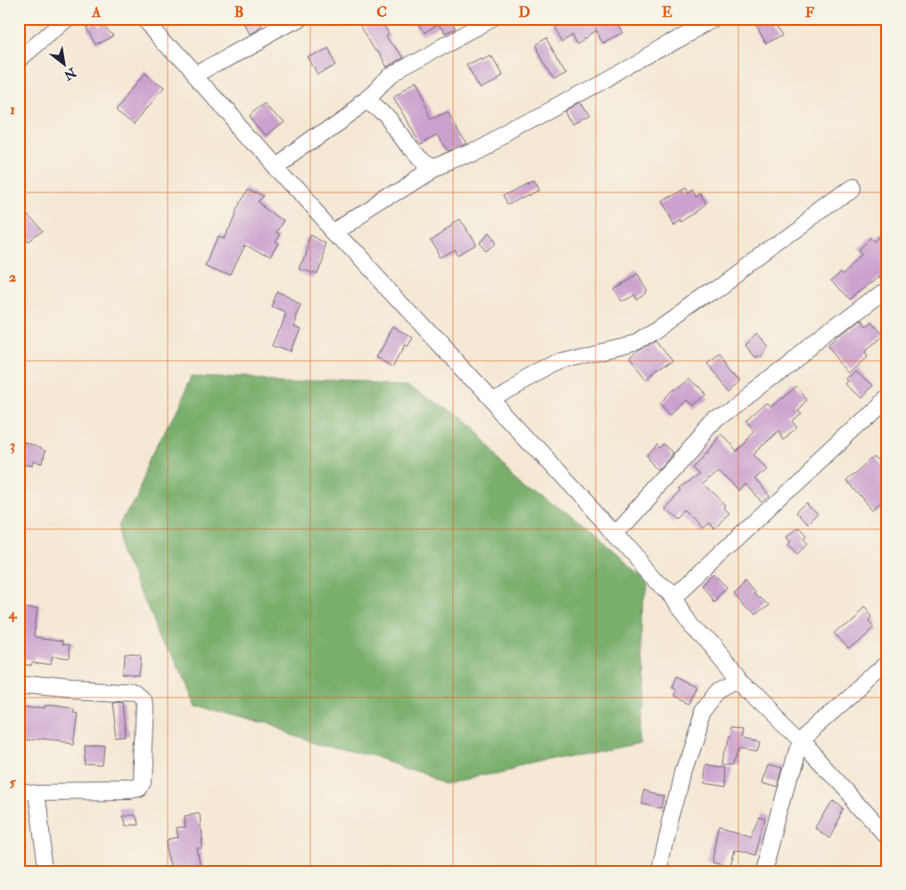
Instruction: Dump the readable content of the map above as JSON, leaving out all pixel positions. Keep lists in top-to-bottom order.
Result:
{
  "north": "bottom right",
  "grid": {
    "columns": [
      "A",
      "B",
      "C",
      "D",
      "E",
      "F"
    ],
    "rows": [
      "1",
      "2",
      "3",
      "4",
      "5"
    ]
  }
}
